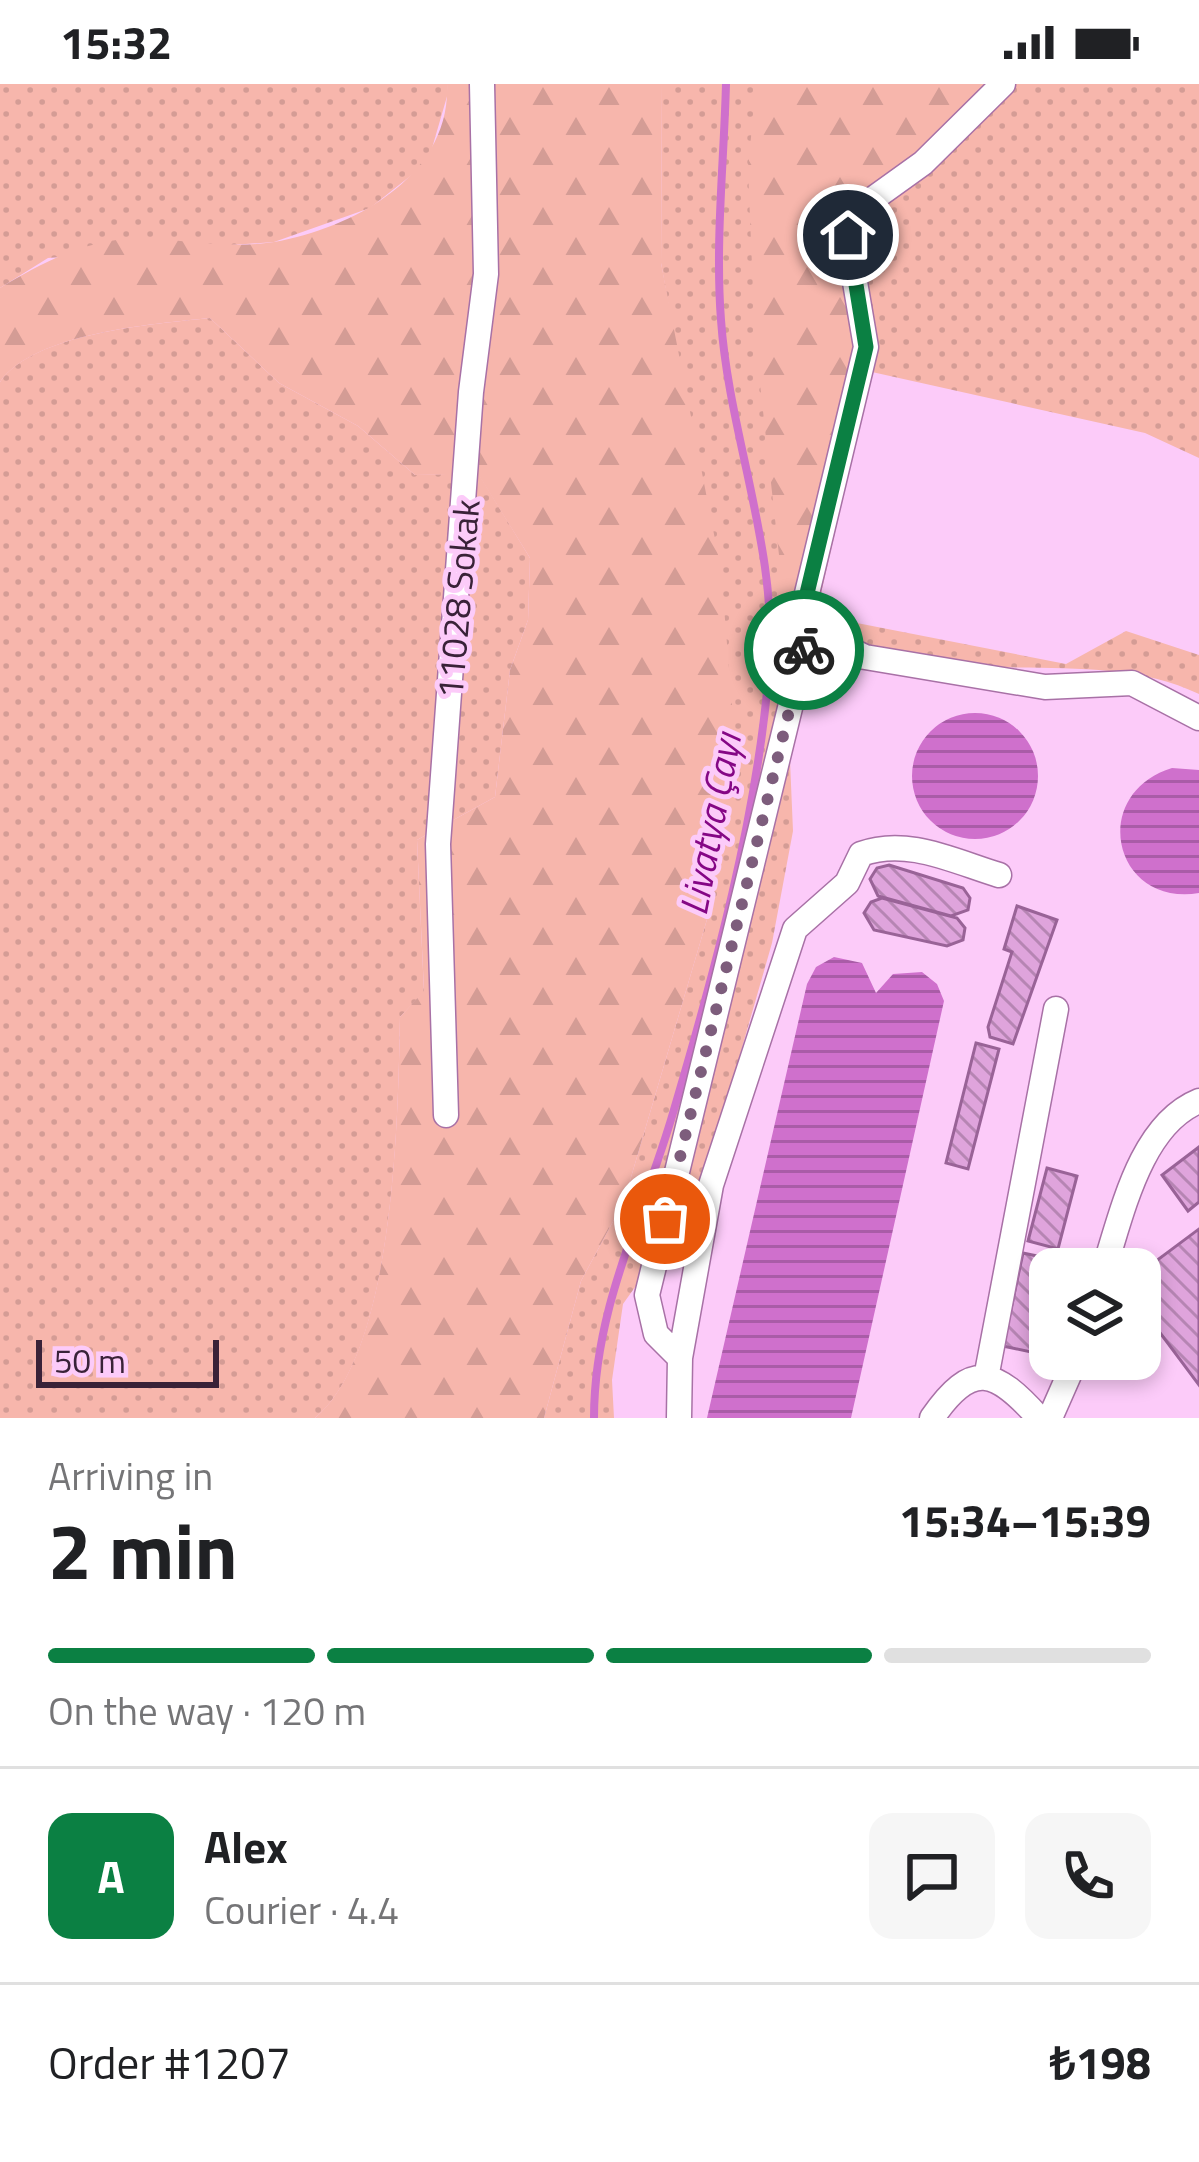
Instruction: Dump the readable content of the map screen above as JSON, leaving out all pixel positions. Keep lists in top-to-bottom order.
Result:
{
  "streets": {
    "lane": ["11028 Sokak"]
  },
  "water": ["Livatya Çayı"],
  "scale_bar": "50 m",
  "page": {
    "status": "15:32",
    "scale": "50 m",
    "heading": ["2 min", "Arriving in", "15:34–15:39"],
    "panel": [
      "Alex",
      "Courier · 4.4",
      "Order #1207",
      "₺198"
    ],
    "bar": "On the way · 120 m",
    "round": "A"
  }
}
